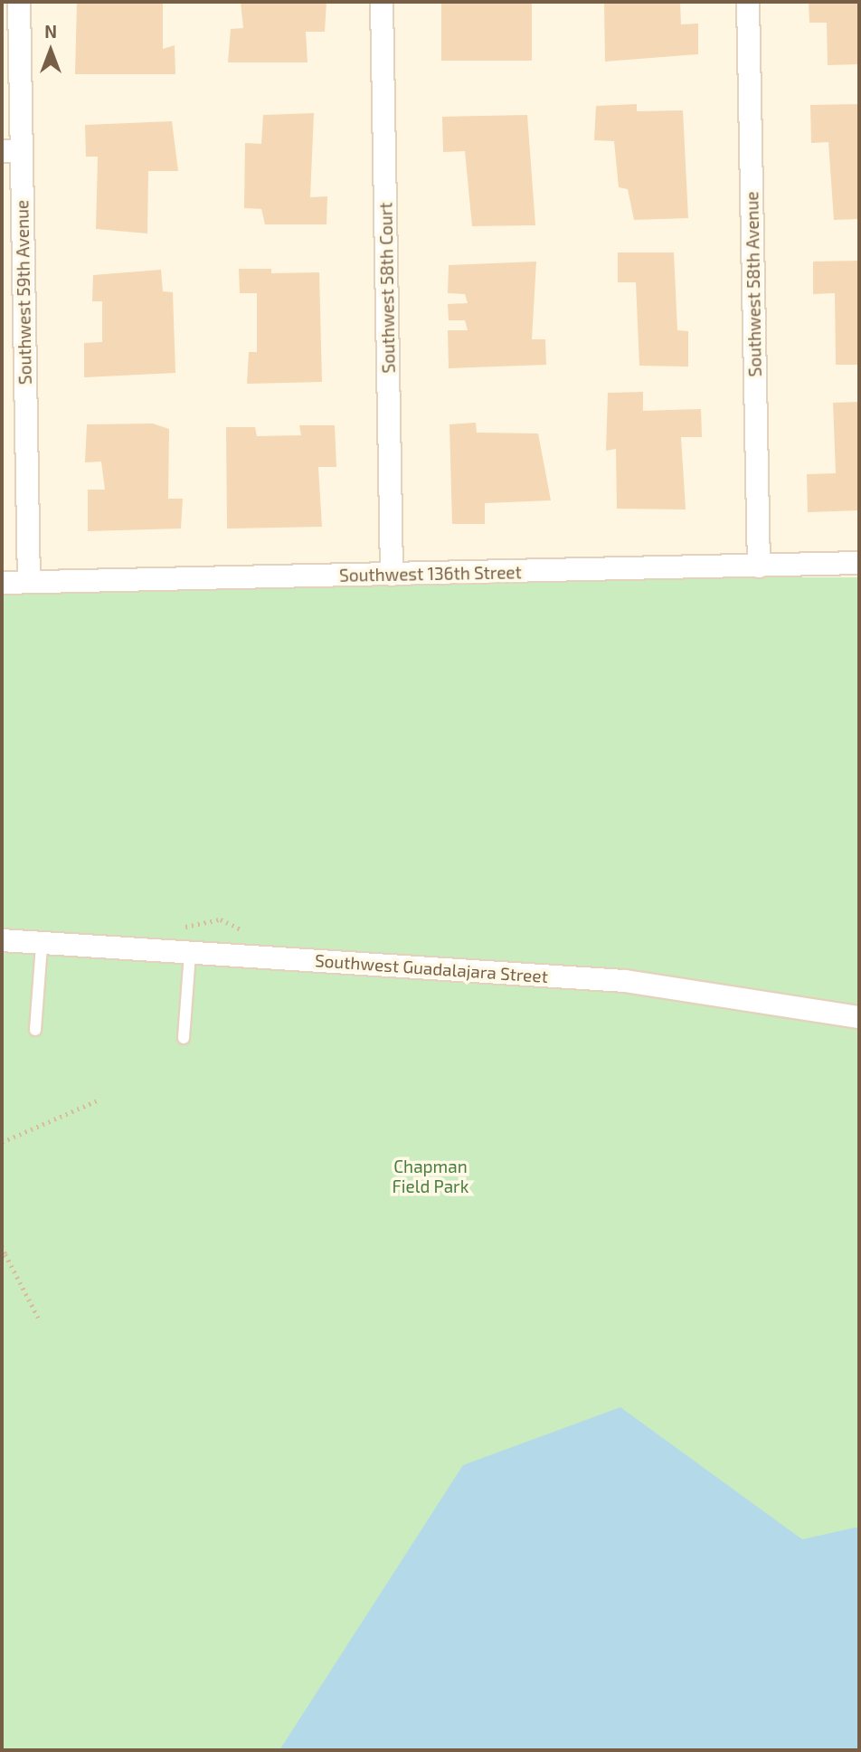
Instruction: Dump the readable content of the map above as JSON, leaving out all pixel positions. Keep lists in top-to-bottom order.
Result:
{
  "streets": {
    "street": [
      "Southwest 58th Avenue",
      "Southwest 58th Court",
      "Southwest 59th Avenue",
      "Southwest 136th Street",
      "Southwest Guadalajara Street"
    ]
  },
  "crossings": [
    ["Southwest 58th Avenue", "Southwest 136th Street"],
    ["Southwest 58th Court", "Southwest 136th Street"],
    ["Southwest 59th Avenue", "Southwest 136th Street"]
  ],
  "parks": ["Chapman Field Park"],
  "north": "top"
}
